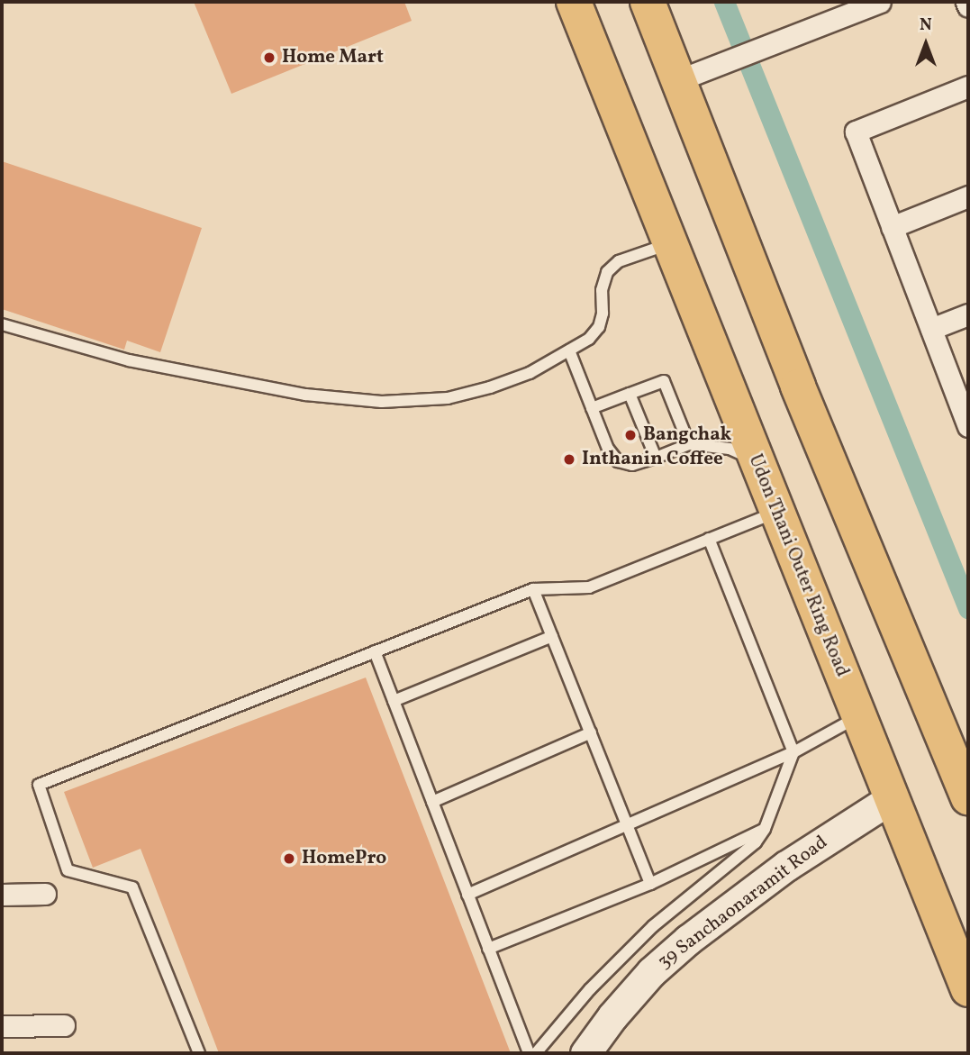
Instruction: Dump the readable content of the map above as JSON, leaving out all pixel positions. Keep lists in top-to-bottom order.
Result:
{
  "streets": {
    "highway": ["Udon Thani Outer Ring Road"],
    "main road": ["39 Sanchaonaramit Road"]
  },
  "crossings": [
    ["Udon Thani Outer Ring Road", "39 Sanchaonaramit Road"]
  ],
  "places": [
    "Home Mart",
    "Bangchak",
    "Inthanin Coffee",
    "HomePro"
  ],
  "north": "top"
}
